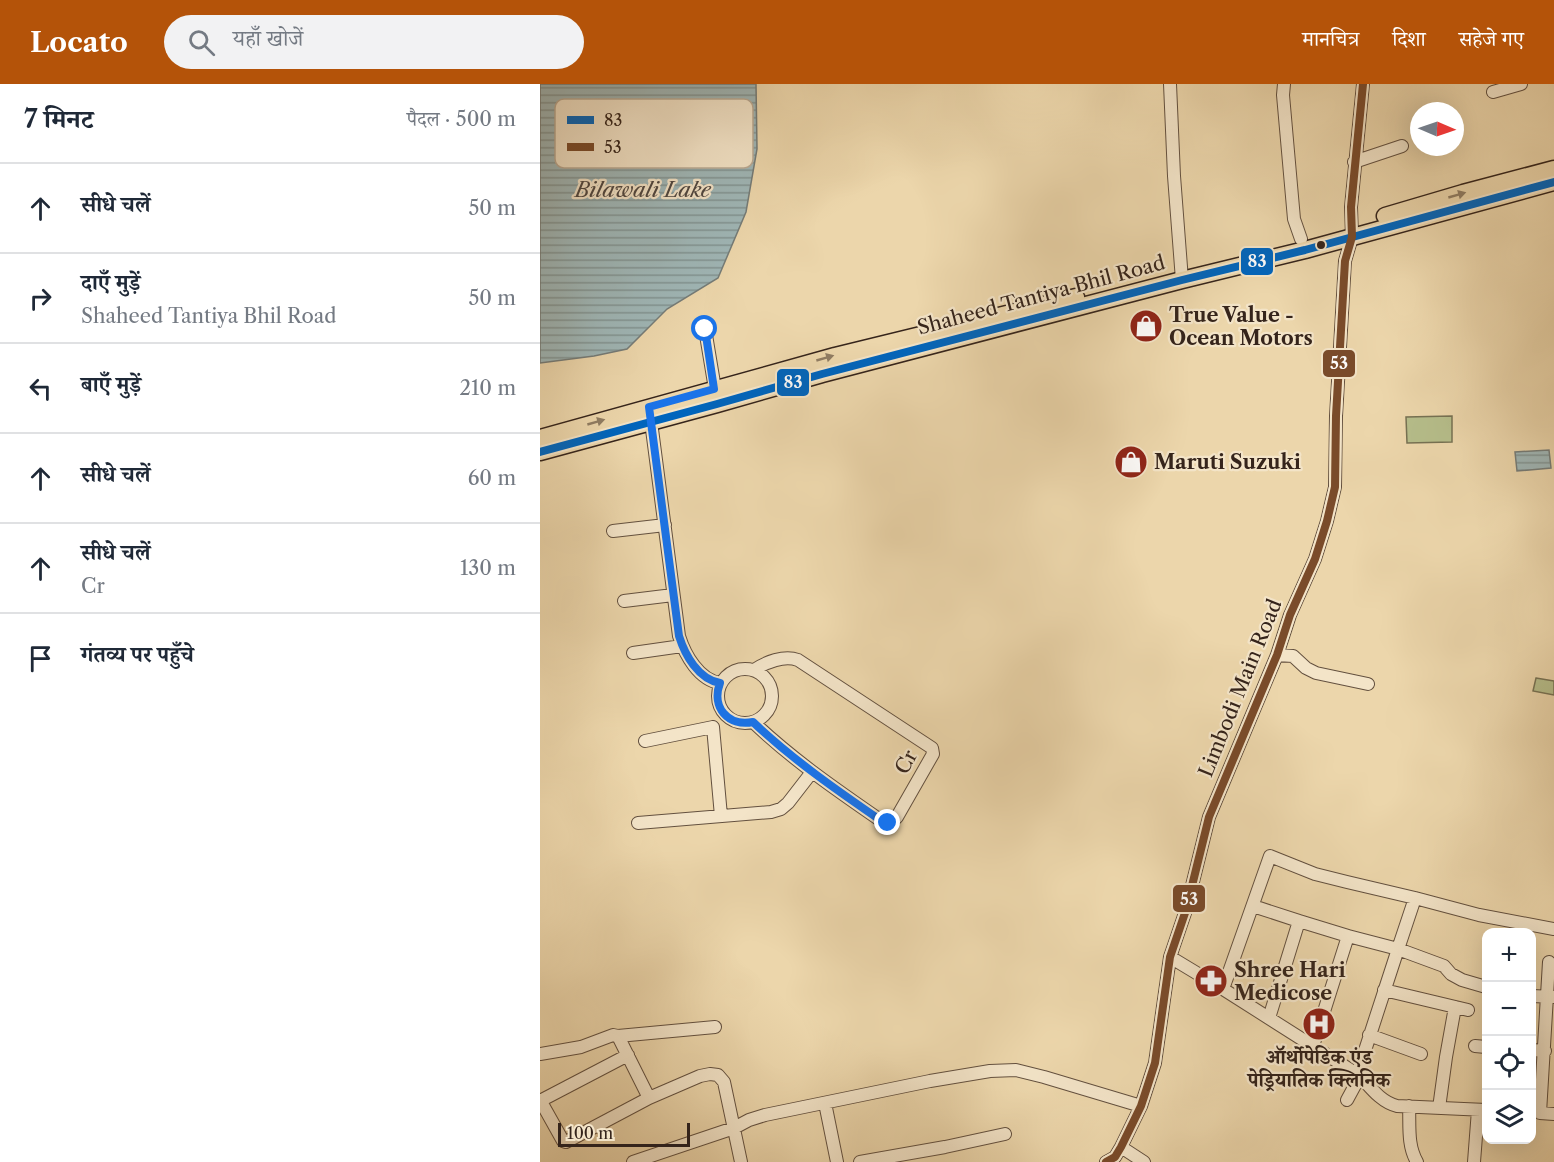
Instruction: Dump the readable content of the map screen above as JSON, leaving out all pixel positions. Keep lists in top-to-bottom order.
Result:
{
  "streets": {
    "main road": ["Shaheed Tantiya Bhil Road"],
    "street": ["Limbodi Main Road", "Cr"]
  },
  "crossings": [
    ["Shaheed Tantiya Bhil Road", "Limbodi Main Road"]
  ],
  "water": ["Bilawali Lake"],
  "places": {
    "shop": ["True Value - Ocean Motors", "Maruti Suzuki"],
    "pharmacy": ["Shree Hari Medicose"],
    "hospital": ["ऑर्थोपेडिक एंड पेड्रियातिक क्लिनिक"]
  },
  "lines": ["transit line 53", "transit line 83"],
  "legend": ["83", "53"],
  "scale_bar": "100 m",
  "north": "right",
  "page": {
    "header": "Locato",
    "search": "यहाँ खोजें",
    "nav": ["मानचित्र", "दिशा", "सहेजे गए"],
    "heading": ["7 मिनट", "पैदल · 500 m"],
    "list": [
      ["सीधे चलें", "50 m"],
      ["दाएँ मुड़ें", "Shaheed Tantiya Bhil Road", "50 m"],
      ["बाएँ मुड़ें", "210 m"],
      ["सीधे चलें", "60 m"],
      ["सीधे चलें", "Cr", "130 m"],
      "गंतव्य पर पहुँचे"
    ],
    "map_buttons": ["+", "−"],
    "scale": "100 m"
  }
}
